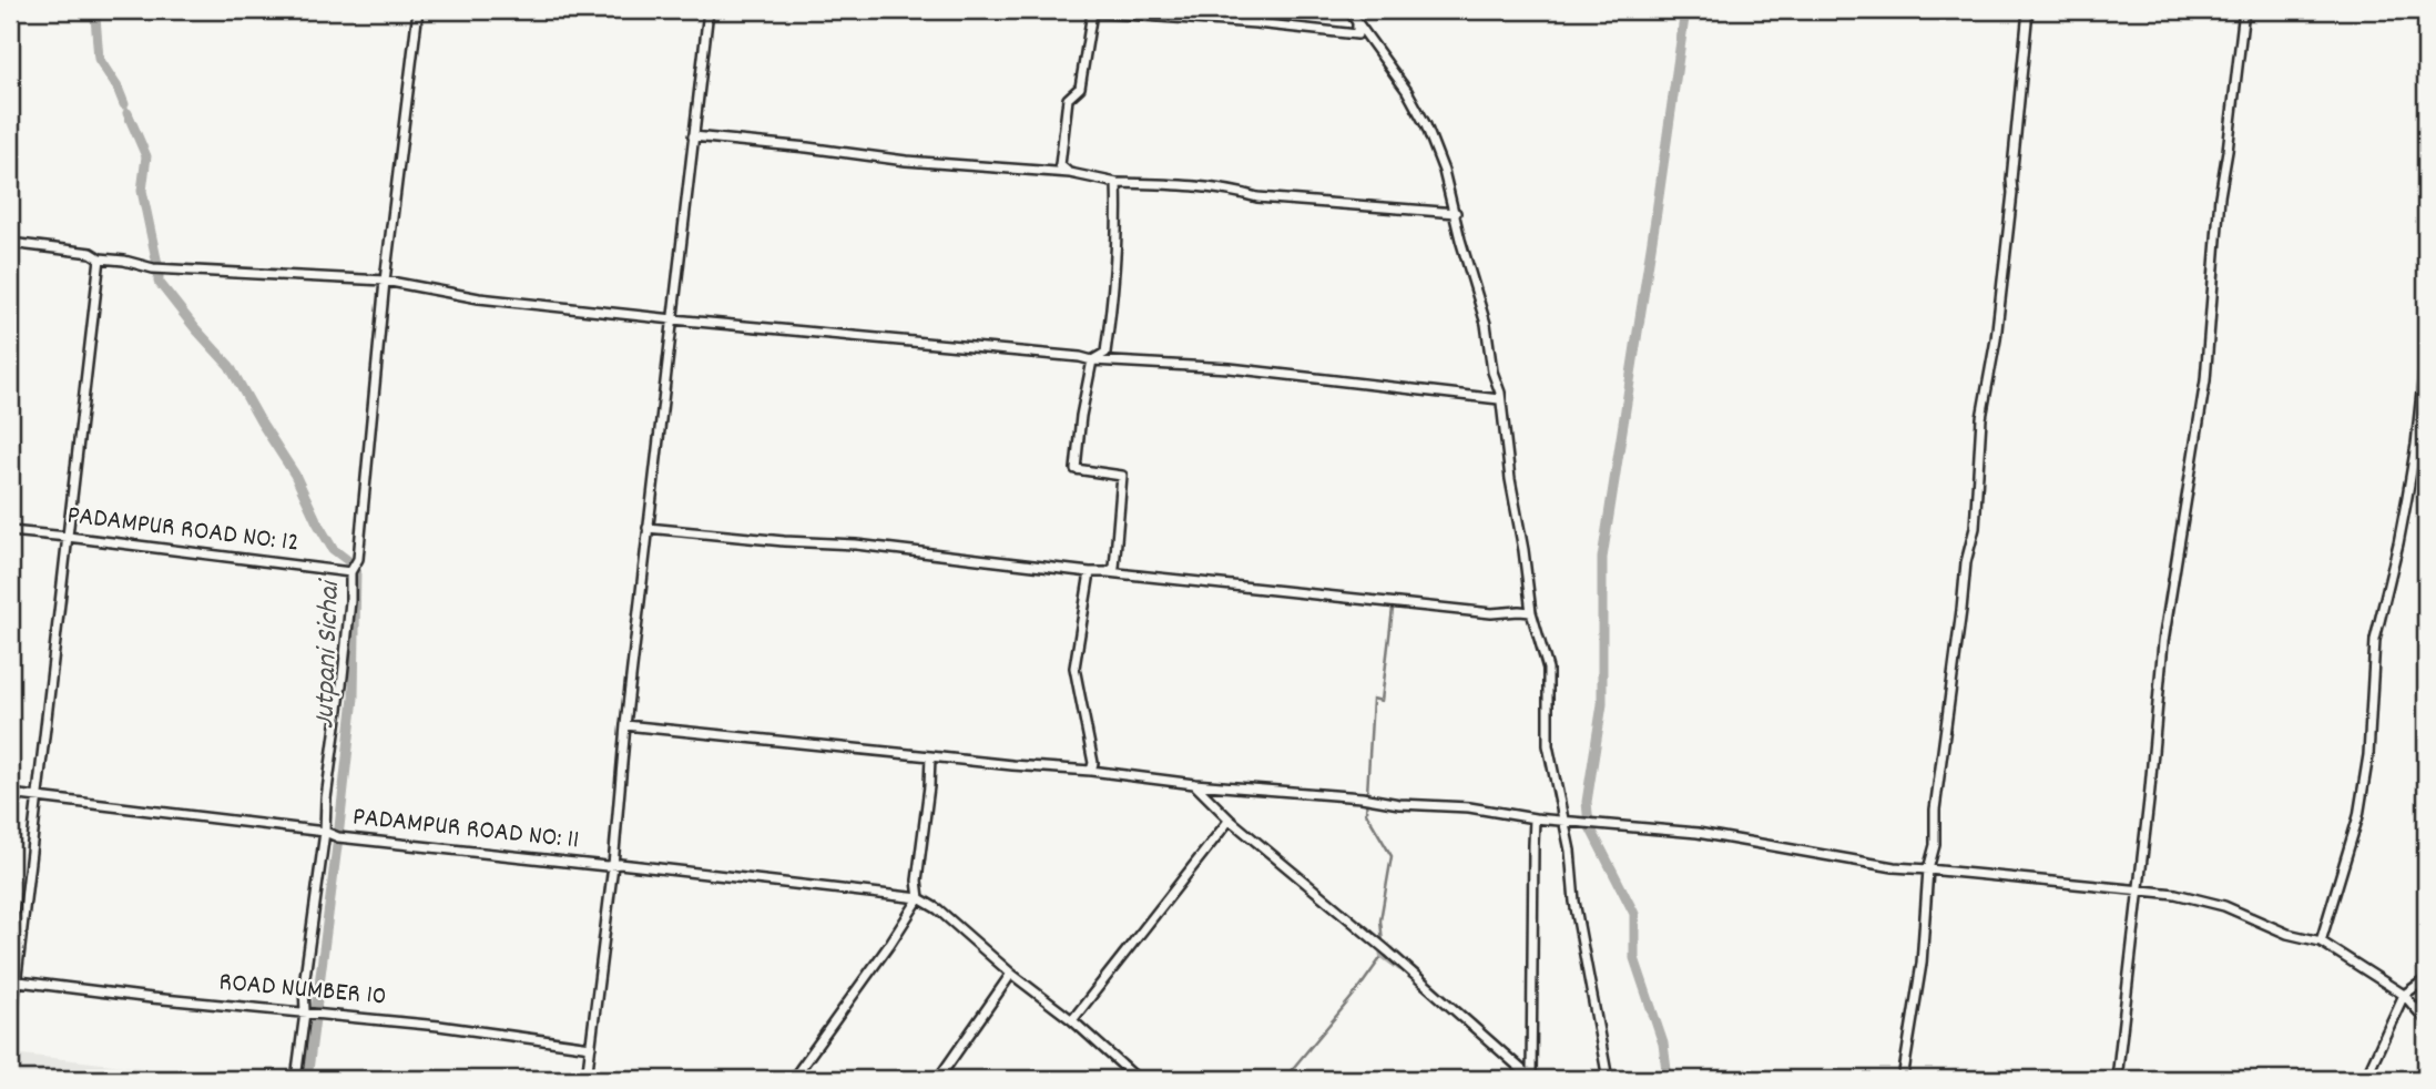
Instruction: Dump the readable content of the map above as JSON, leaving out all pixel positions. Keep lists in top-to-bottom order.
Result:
{
  "streets": {
    "street": ["PADAMPUR ROAD NO: 12", "PADAMPUR ROAD NO: 11", "ROAD NUMBER 10"]
  },
  "water": ["Jutpani Sichai"]
}
